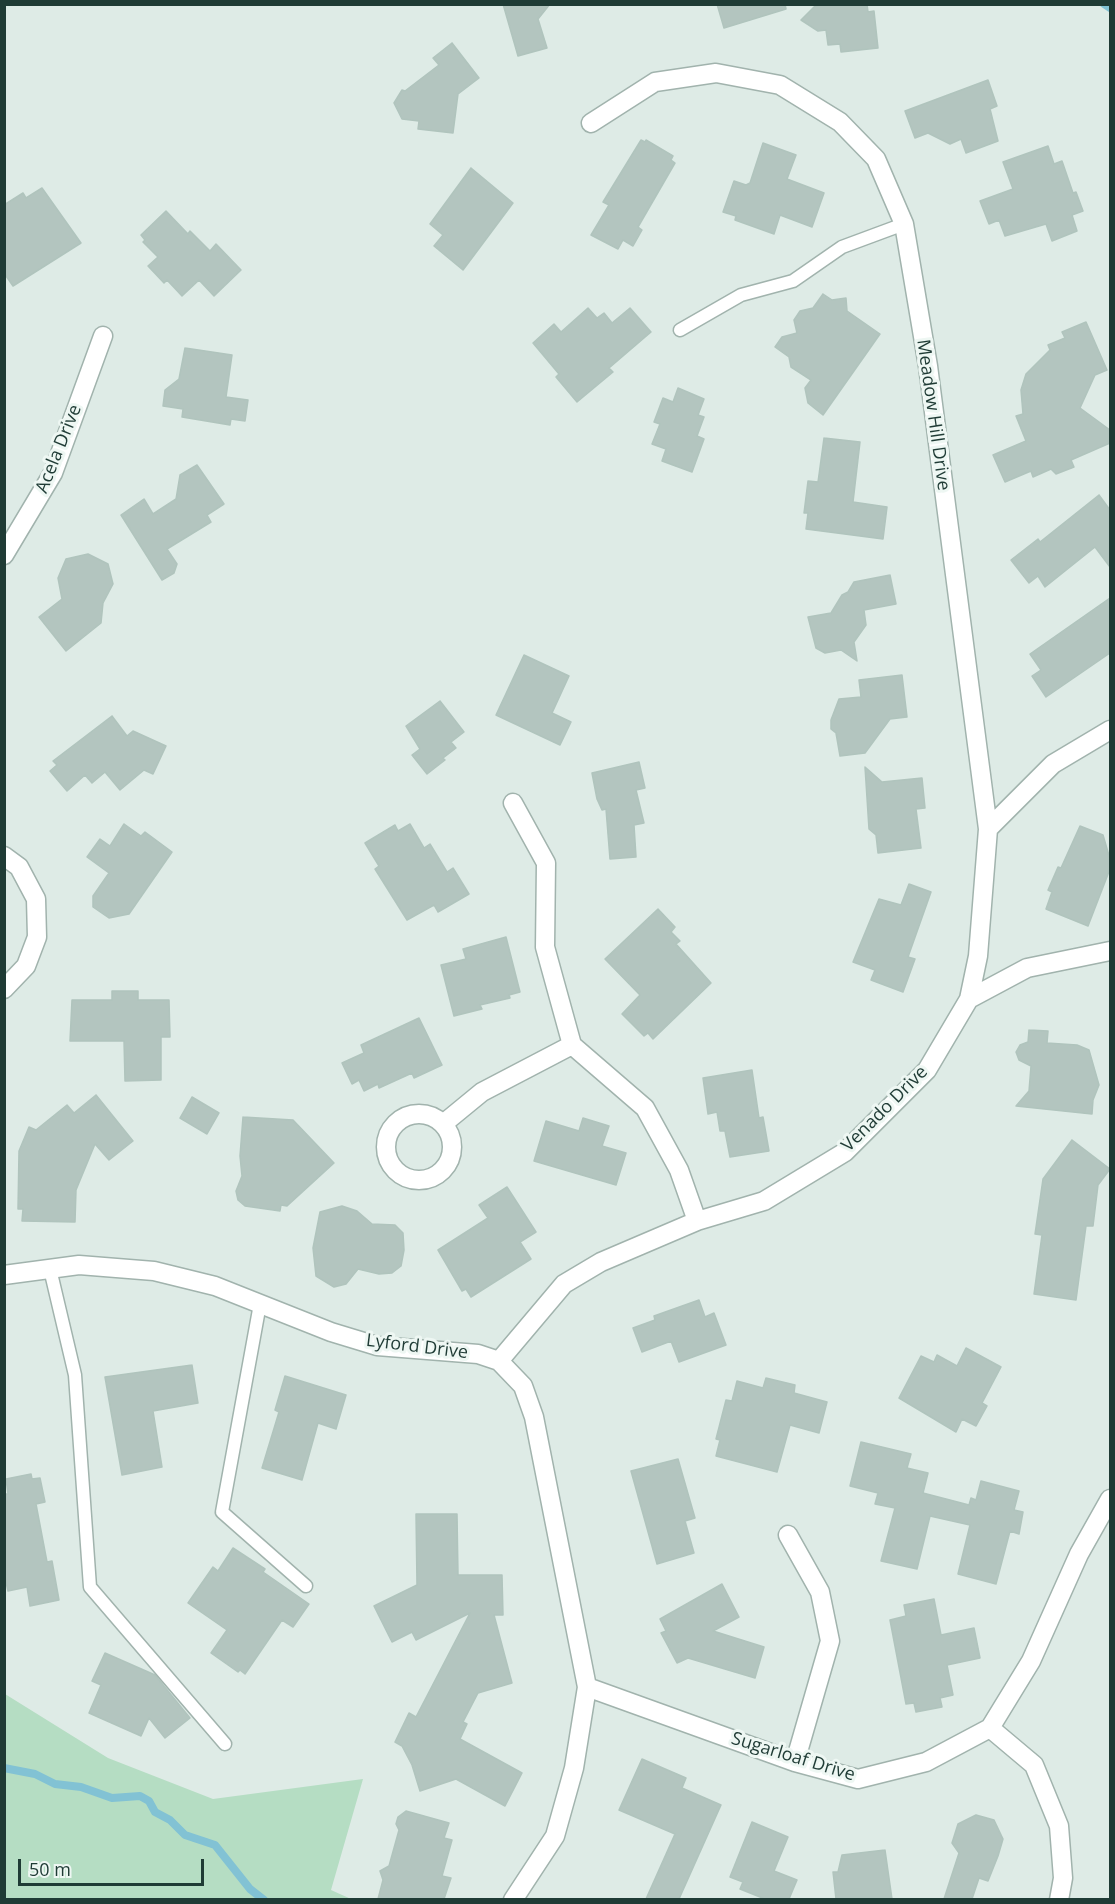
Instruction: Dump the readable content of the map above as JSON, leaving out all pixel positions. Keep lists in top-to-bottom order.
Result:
{
  "streets": {
    "street": [
      "Meadow Hill Drive",
      "Acela Drive",
      "Venado Drive",
      "Lyford Drive",
      "Sugarloaf Drive"
    ]
  },
  "crossings": [
    ["Meadow Hill Drive", "Venado Drive"],
    ["Venado Drive", "Lyford Drive"]
  ],
  "scale_bar": "50 m"
}
